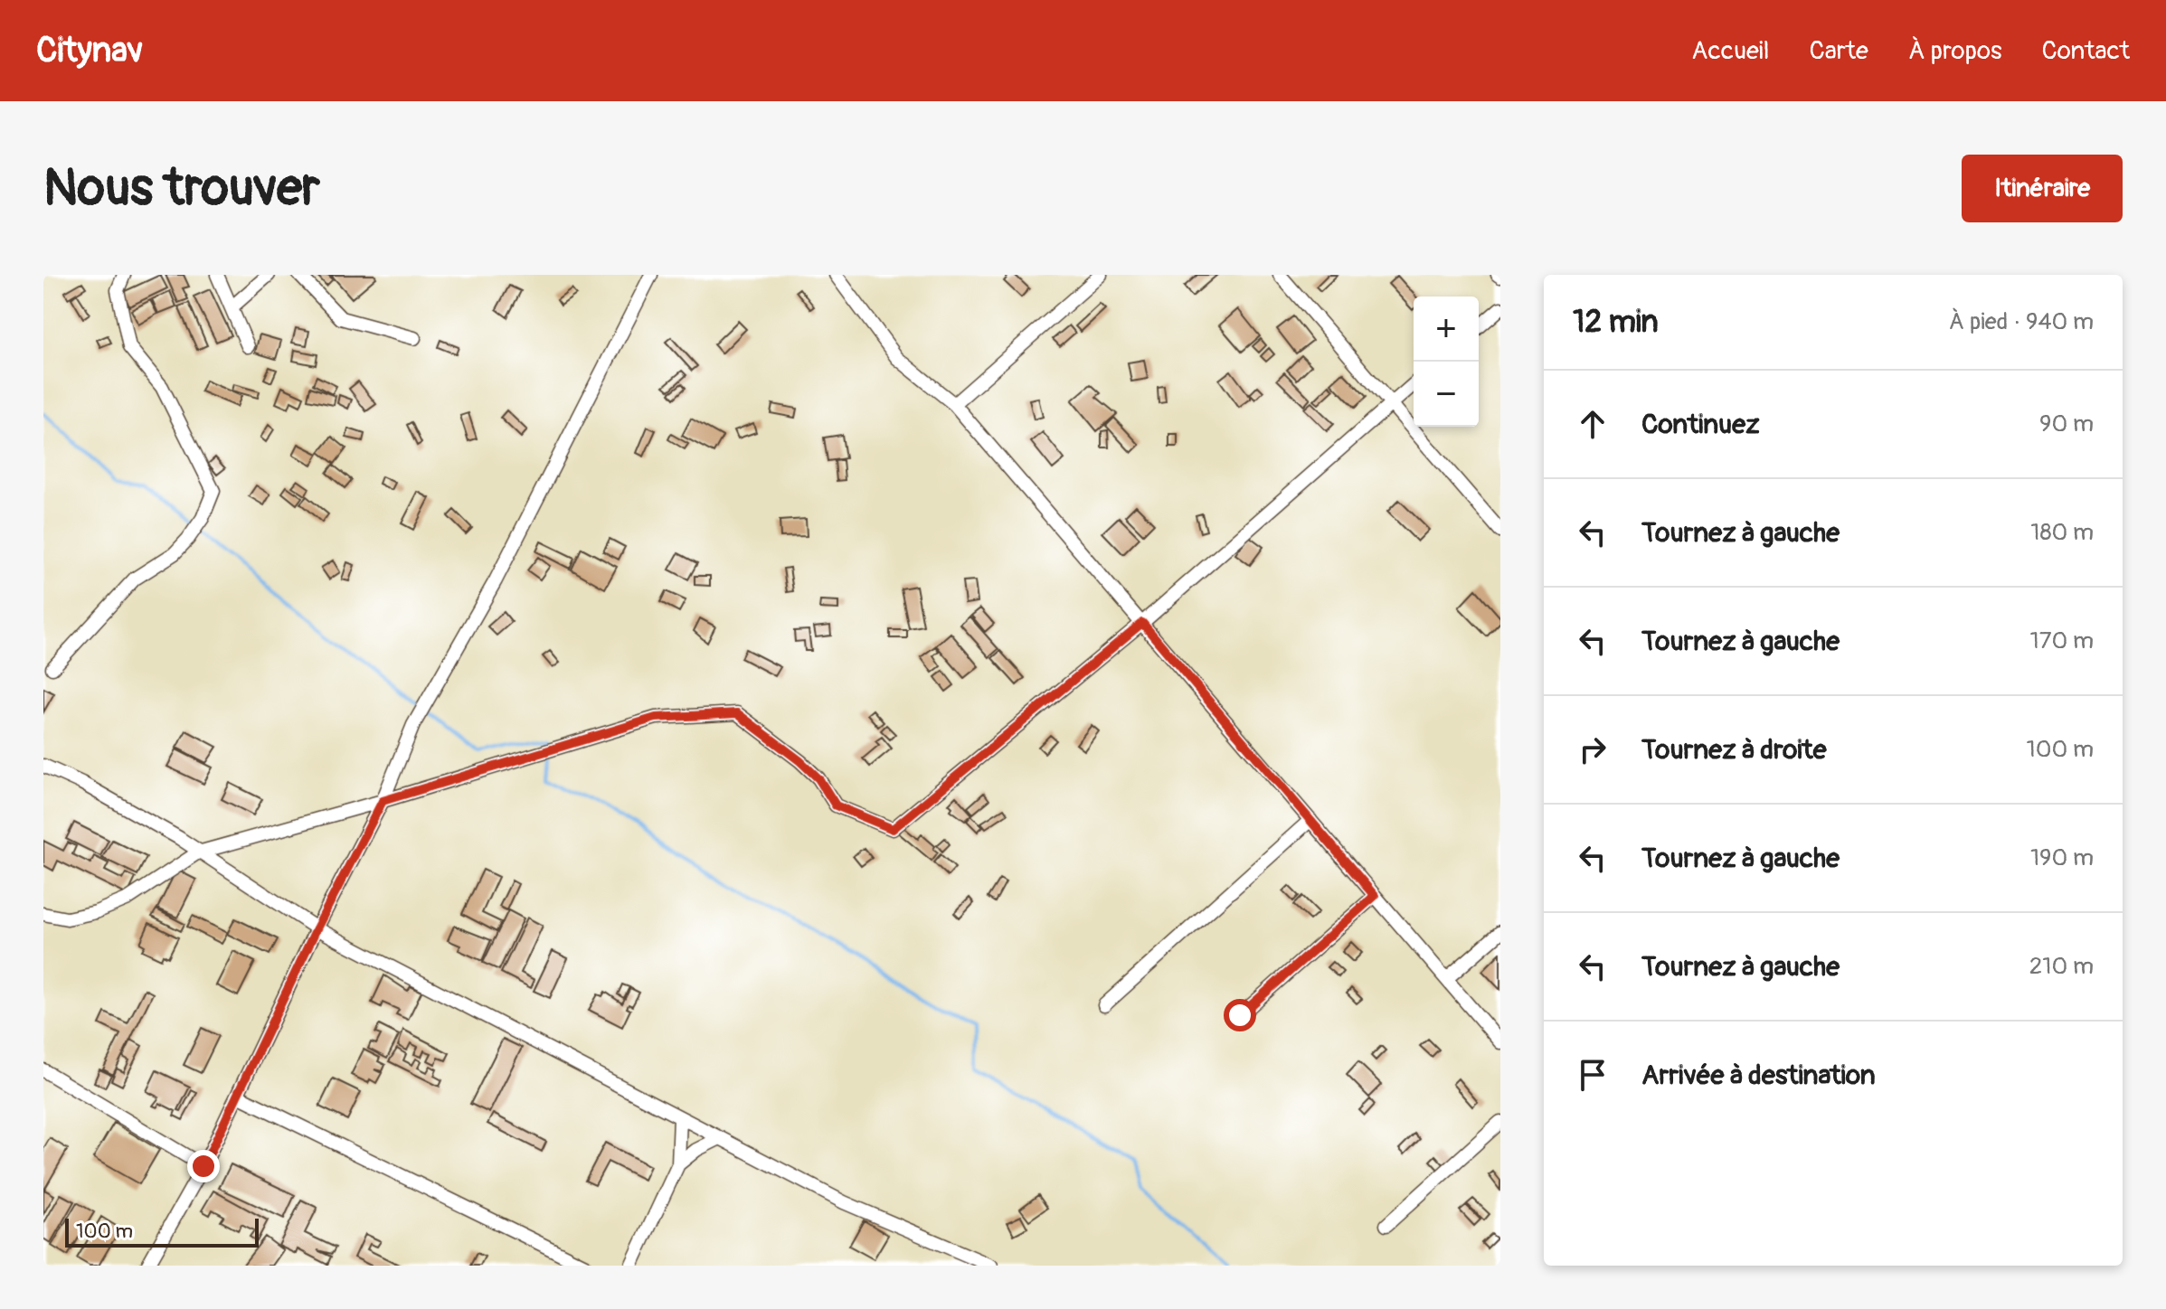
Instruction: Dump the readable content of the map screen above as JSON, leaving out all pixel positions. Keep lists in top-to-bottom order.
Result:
{
  "scale_bar": "100 m",
  "page": {
    "header": "Citynav",
    "nav": [
      "Accueil",
      "Carte",
      "À propos",
      "Contact"
    ],
    "buttons": "Itinéraire",
    "title": "Nous trouver",
    "heading": ["12 min", "À pied · 940 m"],
    "map_buttons": ["+", "−"],
    "list": [
      ["Continuez", "90 m"],
      ["Tournez à gauche", "180 m"],
      ["Tournez à gauche", "170 m"],
      ["Tournez à droite", "100 m"],
      ["Tournez à gauche", "190 m"],
      ["Tournez à gauche", "210 m"],
      "Arrivée à destination"
    ],
    "scale": "100 m"
  }
}
